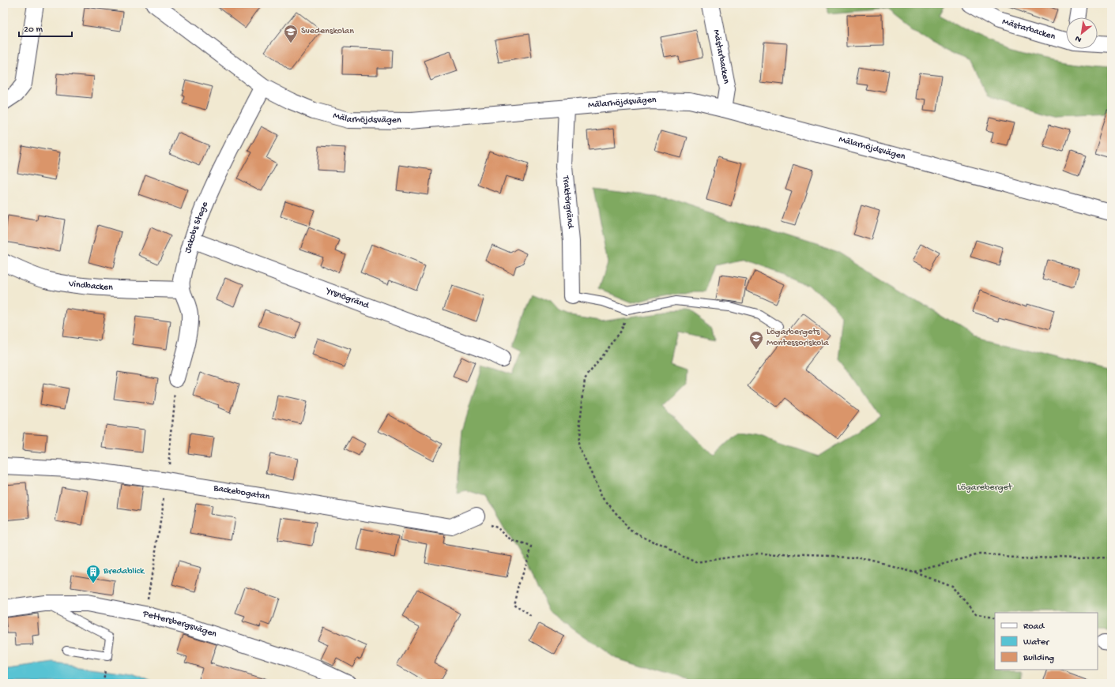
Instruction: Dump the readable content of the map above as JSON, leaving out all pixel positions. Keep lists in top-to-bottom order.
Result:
{
  "streets": {
    "street": [
      "Mästarbacken",
      "Mälarhöjdsvägen",
      "Traktörgränd",
      "Jakobs Stege",
      "Vindbacken",
      "Yrsnögränd",
      "Backebogatan",
      "Pettersbergsvägen"
    ]
  },
  "crossings": [
    ["Mästarbacken", "Mälarhöjdsvägen"],
    ["Mälarhöjdsvägen", "Traktörgränd"],
    ["Mälarhöjdsvägen", "Jakobs Stege"],
    ["Jakobs Stege", "Vindbacken"],
    ["Jakobs Stege", "Yrsnögränd"]
  ],
  "parks": ["Lögareberget"],
  "places": {
    "school or university": ["Svedenskolan", "Lögarbergets Montessoriskola"],
    "building": ["Bredablick"]
  },
  "legend": ["Road", "Water", "Building"],
  "scale_bar": "20 m",
  "north": "bottom left"
}
